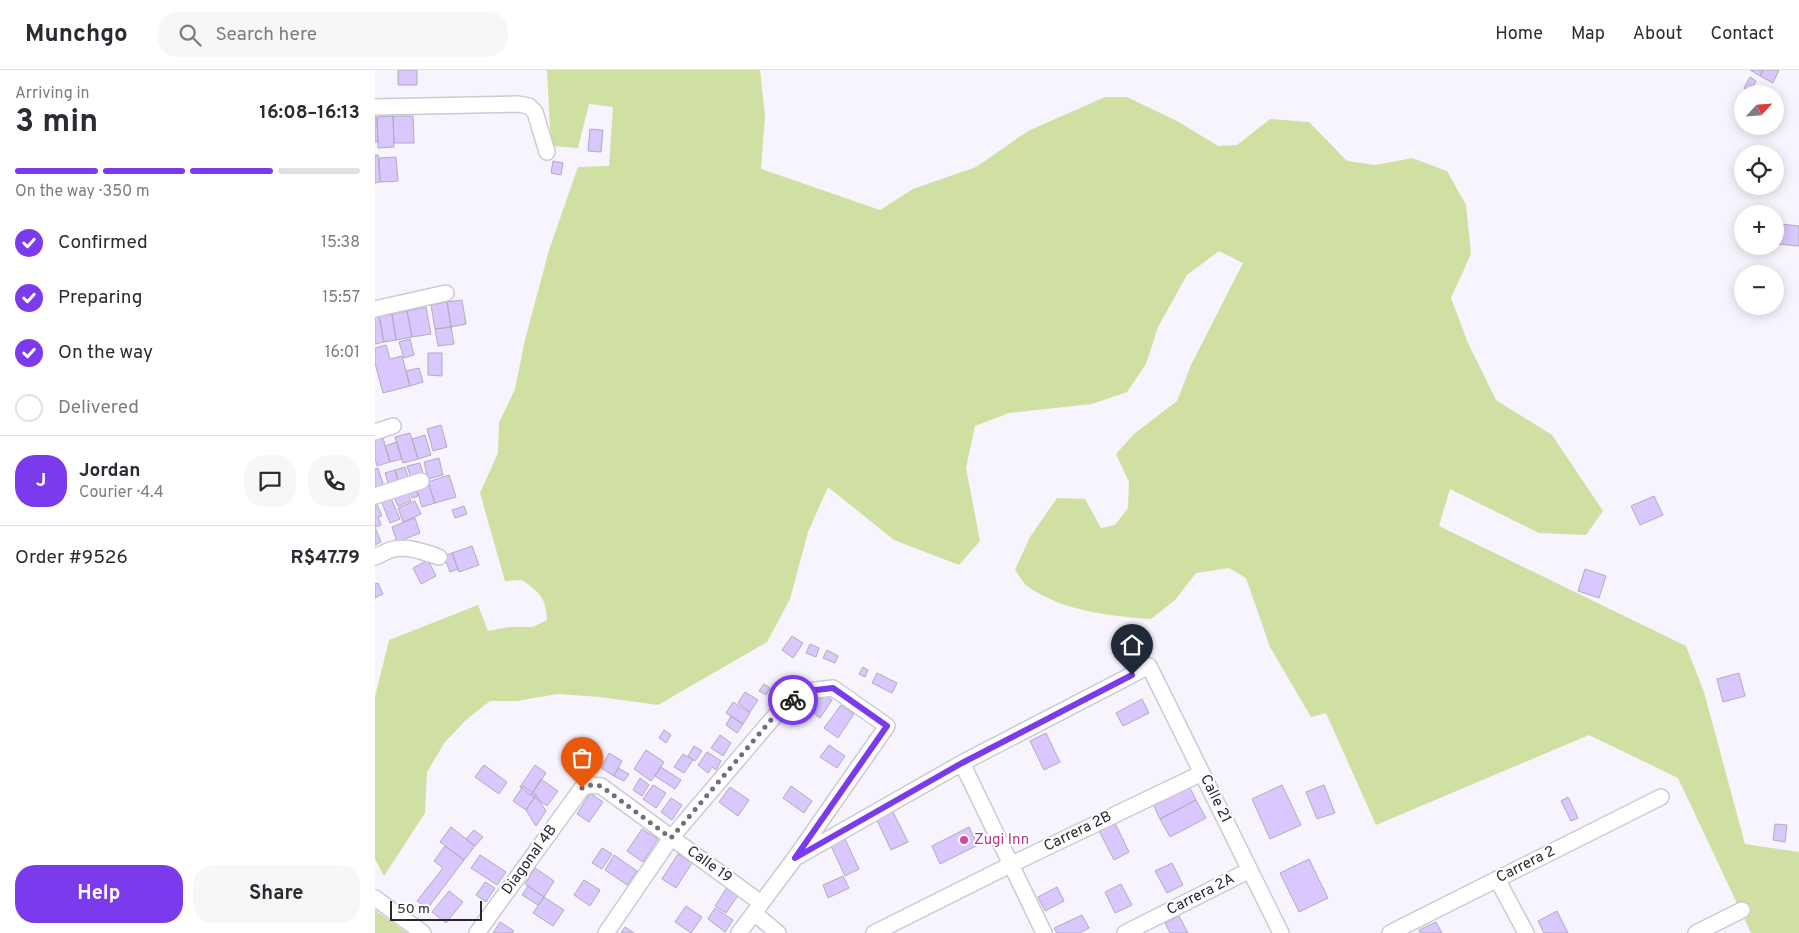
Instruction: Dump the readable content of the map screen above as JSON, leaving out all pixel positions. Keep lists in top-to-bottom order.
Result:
{
  "streets": {
    "street": [
      "Calle 21",
      "Carrera 2B",
      "Diagonal 4B",
      "Calle 19",
      "Carrera 2",
      "Carrera 2A"
    ]
  },
  "crossings": [
    ["Calle 21", "Carrera 2B"],
    ["Calle 21", "Carrera 2A"],
    ["Diagonal 4B", "Calle 19"]
  ],
  "places": ["Zugi Inn"],
  "scale_bar": "50 m",
  "north": "top right",
  "page": {
    "header": "Munchgo",
    "search": "Search here",
    "nav": [
      "Home",
      "Map",
      "About",
      "Contact"
    ],
    "heading": ["3 min", "Arriving in", "16:08–16:13"],
    "panel": [
      "Jordan",
      "Courier · 4.4",
      "Order #9526",
      "R$47.79"
    ],
    "map_buttons": ["+", "−"],
    "bar": "On the way · 350 m",
    "list": [
      ["Confirmed", "15:38"],
      ["Preparing", "15:57"],
      ["On the way", "16:01"],
      "Delivered"
    ],
    "round": "J",
    "buttons": ["Help", "Share"],
    "scale": "50 m"
  }
}
